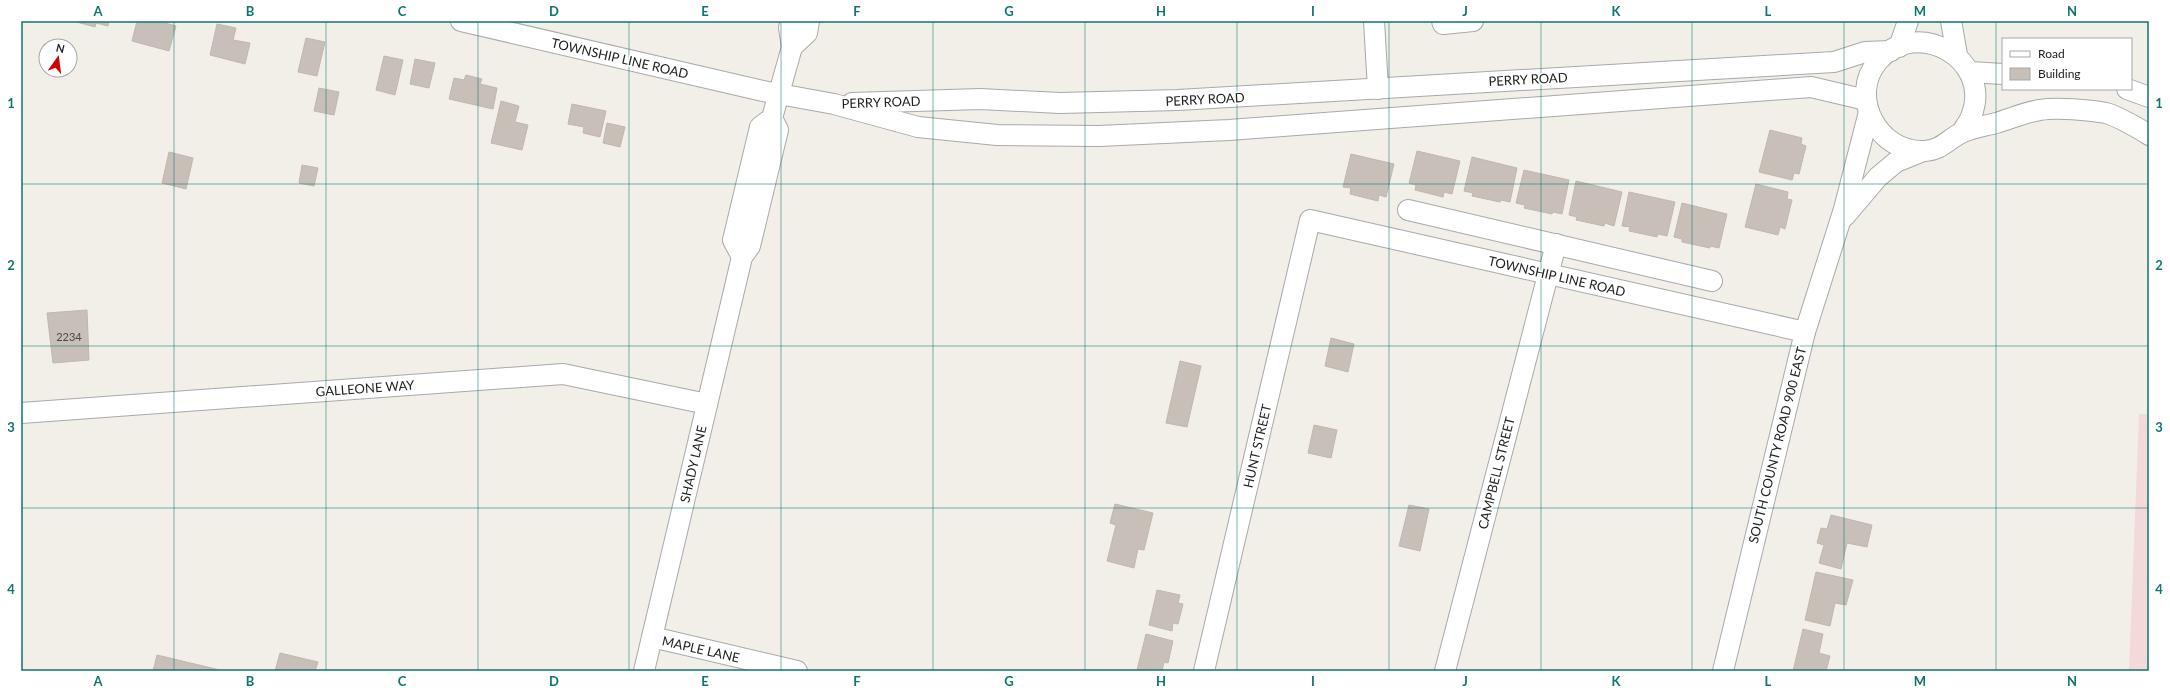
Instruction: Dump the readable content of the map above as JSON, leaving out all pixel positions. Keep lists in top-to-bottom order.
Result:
{
  "streets": {
    "street": [
      "TOWNSHIP LINE ROAD",
      "PERRY ROAD",
      "GALLEONE WAY",
      "SOUTH COUNTY ROAD 900 EAST",
      "HUNT STREET",
      "SHADY LANE",
      "CAMPBELL STREET",
      "MAPLE LANE"
    ]
  },
  "crossings": [
    ["TOWNSHIP LINE ROAD", "PERRY ROAD"],
    ["TOWNSHIP LINE ROAD", "SOUTH COUNTY ROAD 900 EAST"],
    ["TOWNSHIP LINE ROAD", "HUNT STREET"],
    ["TOWNSHIP LINE ROAD", "SHADY LANE"],
    ["TOWNSHIP LINE ROAD", "CAMPBELL STREET"],
    ["PERRY ROAD", "SOUTH COUNTY ROAD 900 EAST"],
    ["GALLEONE WAY", "SHADY LANE"],
    ["SHADY LANE", "MAPLE LANE"]
  ],
  "house_numbers": ["2234"],
  "legend": ["Road", "Building"],
  "north": "top",
  "grid": {
    "columns": [
      "A",
      "B",
      "C",
      "D",
      "E",
      "F",
      "G",
      "H",
      "I",
      "J",
      "K",
      "L",
      "M",
      "N"
    ],
    "rows": [
      "1",
      "2",
      "3",
      "4"
    ]
  }
}
